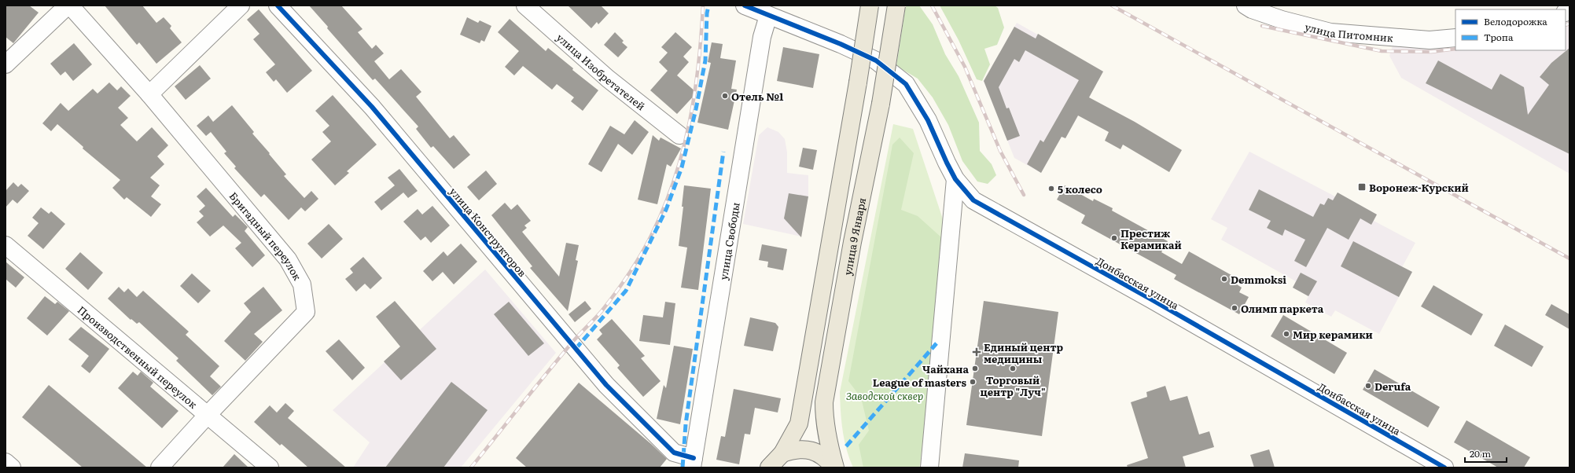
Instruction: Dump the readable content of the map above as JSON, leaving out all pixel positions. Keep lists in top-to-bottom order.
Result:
{
  "streets": {
    "main road": ["улица 9 Января"],
    "street": [
      "улица Питомник",
      "улица Изобретателей",
      "улица Конструкторов",
      "Бригадный переулок",
      "улица Свободы",
      "Донбасская улица",
      "Производственный переулок"
    ]
  },
  "crossings": [
    ["улица Конструкторов", "улица Свободы"],
    ["Бригадный переулок", "Производственный переулок"],
    ["улица Свободы", "Донбасская улица"]
  ],
  "parks": ["Заводской сквер"],
  "places": {
    "other": [
      "Отель №1",
      "5 колесо",
      "Престиж Керамикай",
      "Demmoksi",
      "Олимп паркета",
      "Мир керамики",
      "Чайхана",
      "Торговый центр \"Луч\"",
      "League of masters",
      "Derufa"
    ],
    "transit": ["Воронеж-Курский"],
    "health": ["Единый центр медицины"]
  },
  "legend": ["Велодорожка", "Тропа"],
  "scale_bar": "20 m"
}
